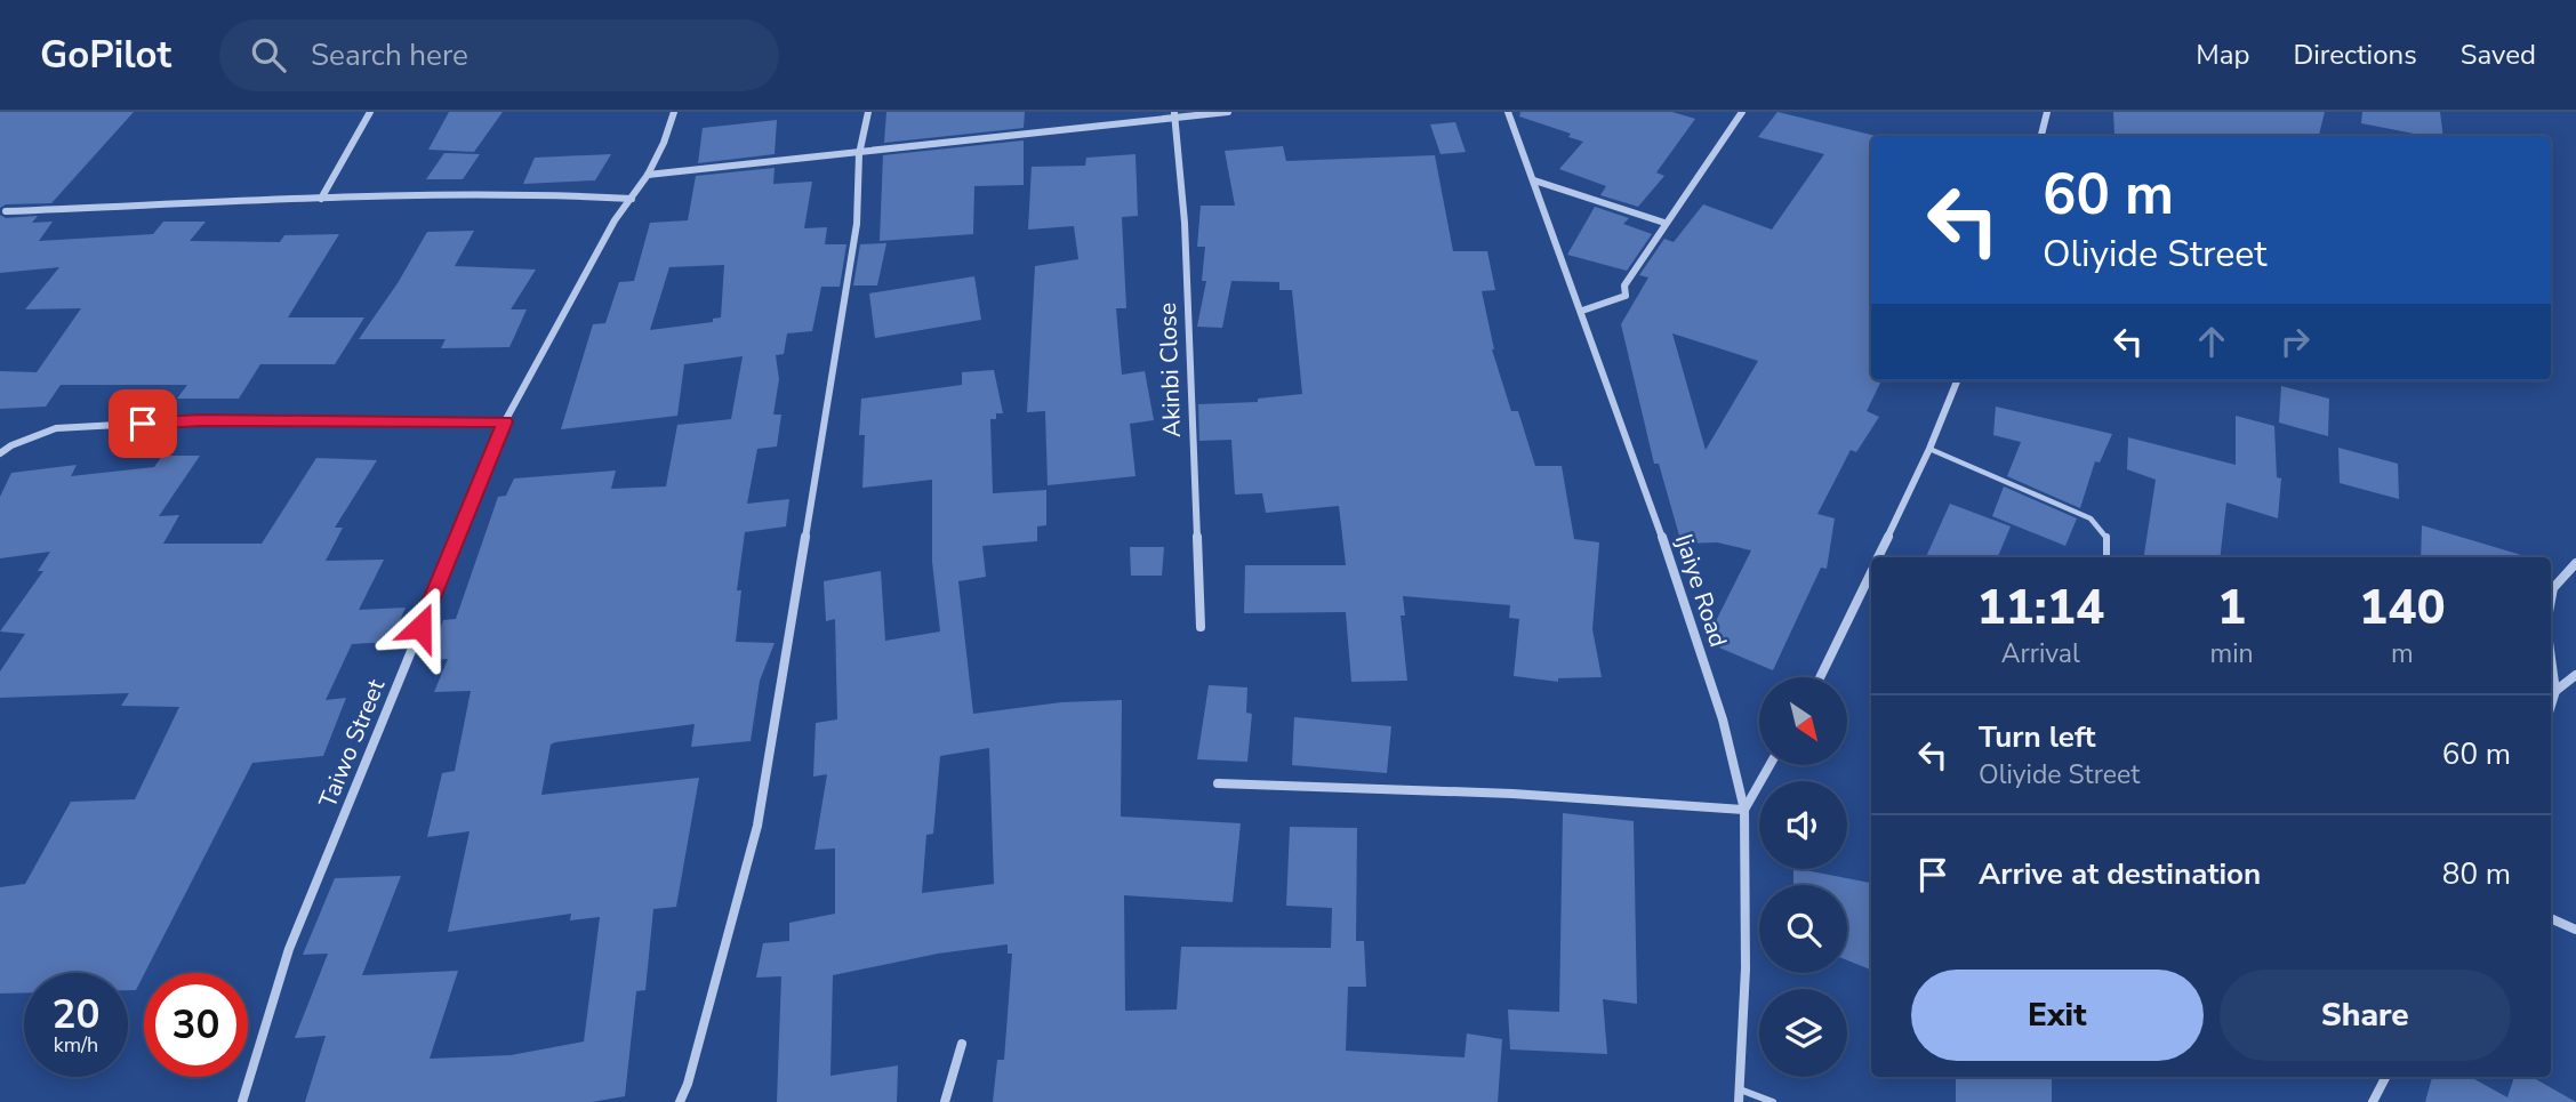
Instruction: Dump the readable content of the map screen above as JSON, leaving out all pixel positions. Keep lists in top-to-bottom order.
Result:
{
  "streets": {
    "street": ["Akinbi Close", "Ijaiye Road", "Taiwo Street"]
  },
  "north": "bottom right",
  "page": {
    "header": "GoPilot",
    "search": "Search here",
    "nav": ["Map", "Directions", "Saved"],
    "turn": ["60 m", "Oliyide Street"],
    "eta": [
      "11:14",
      "Arrival",
      "1",
      "min",
      "140",
      "m"
    ],
    "list": [
      {
        "name": "Turn left",
        "note": "Oliyide Street",
        "value": "60 m"
      },
      {
        "name": "Arrive at destination",
        "value": "80 m"
      }
    ],
    "buttons": ["Exit", "Share"],
    "speed": "20 km/h",
    "limit": "30"
  }
}
